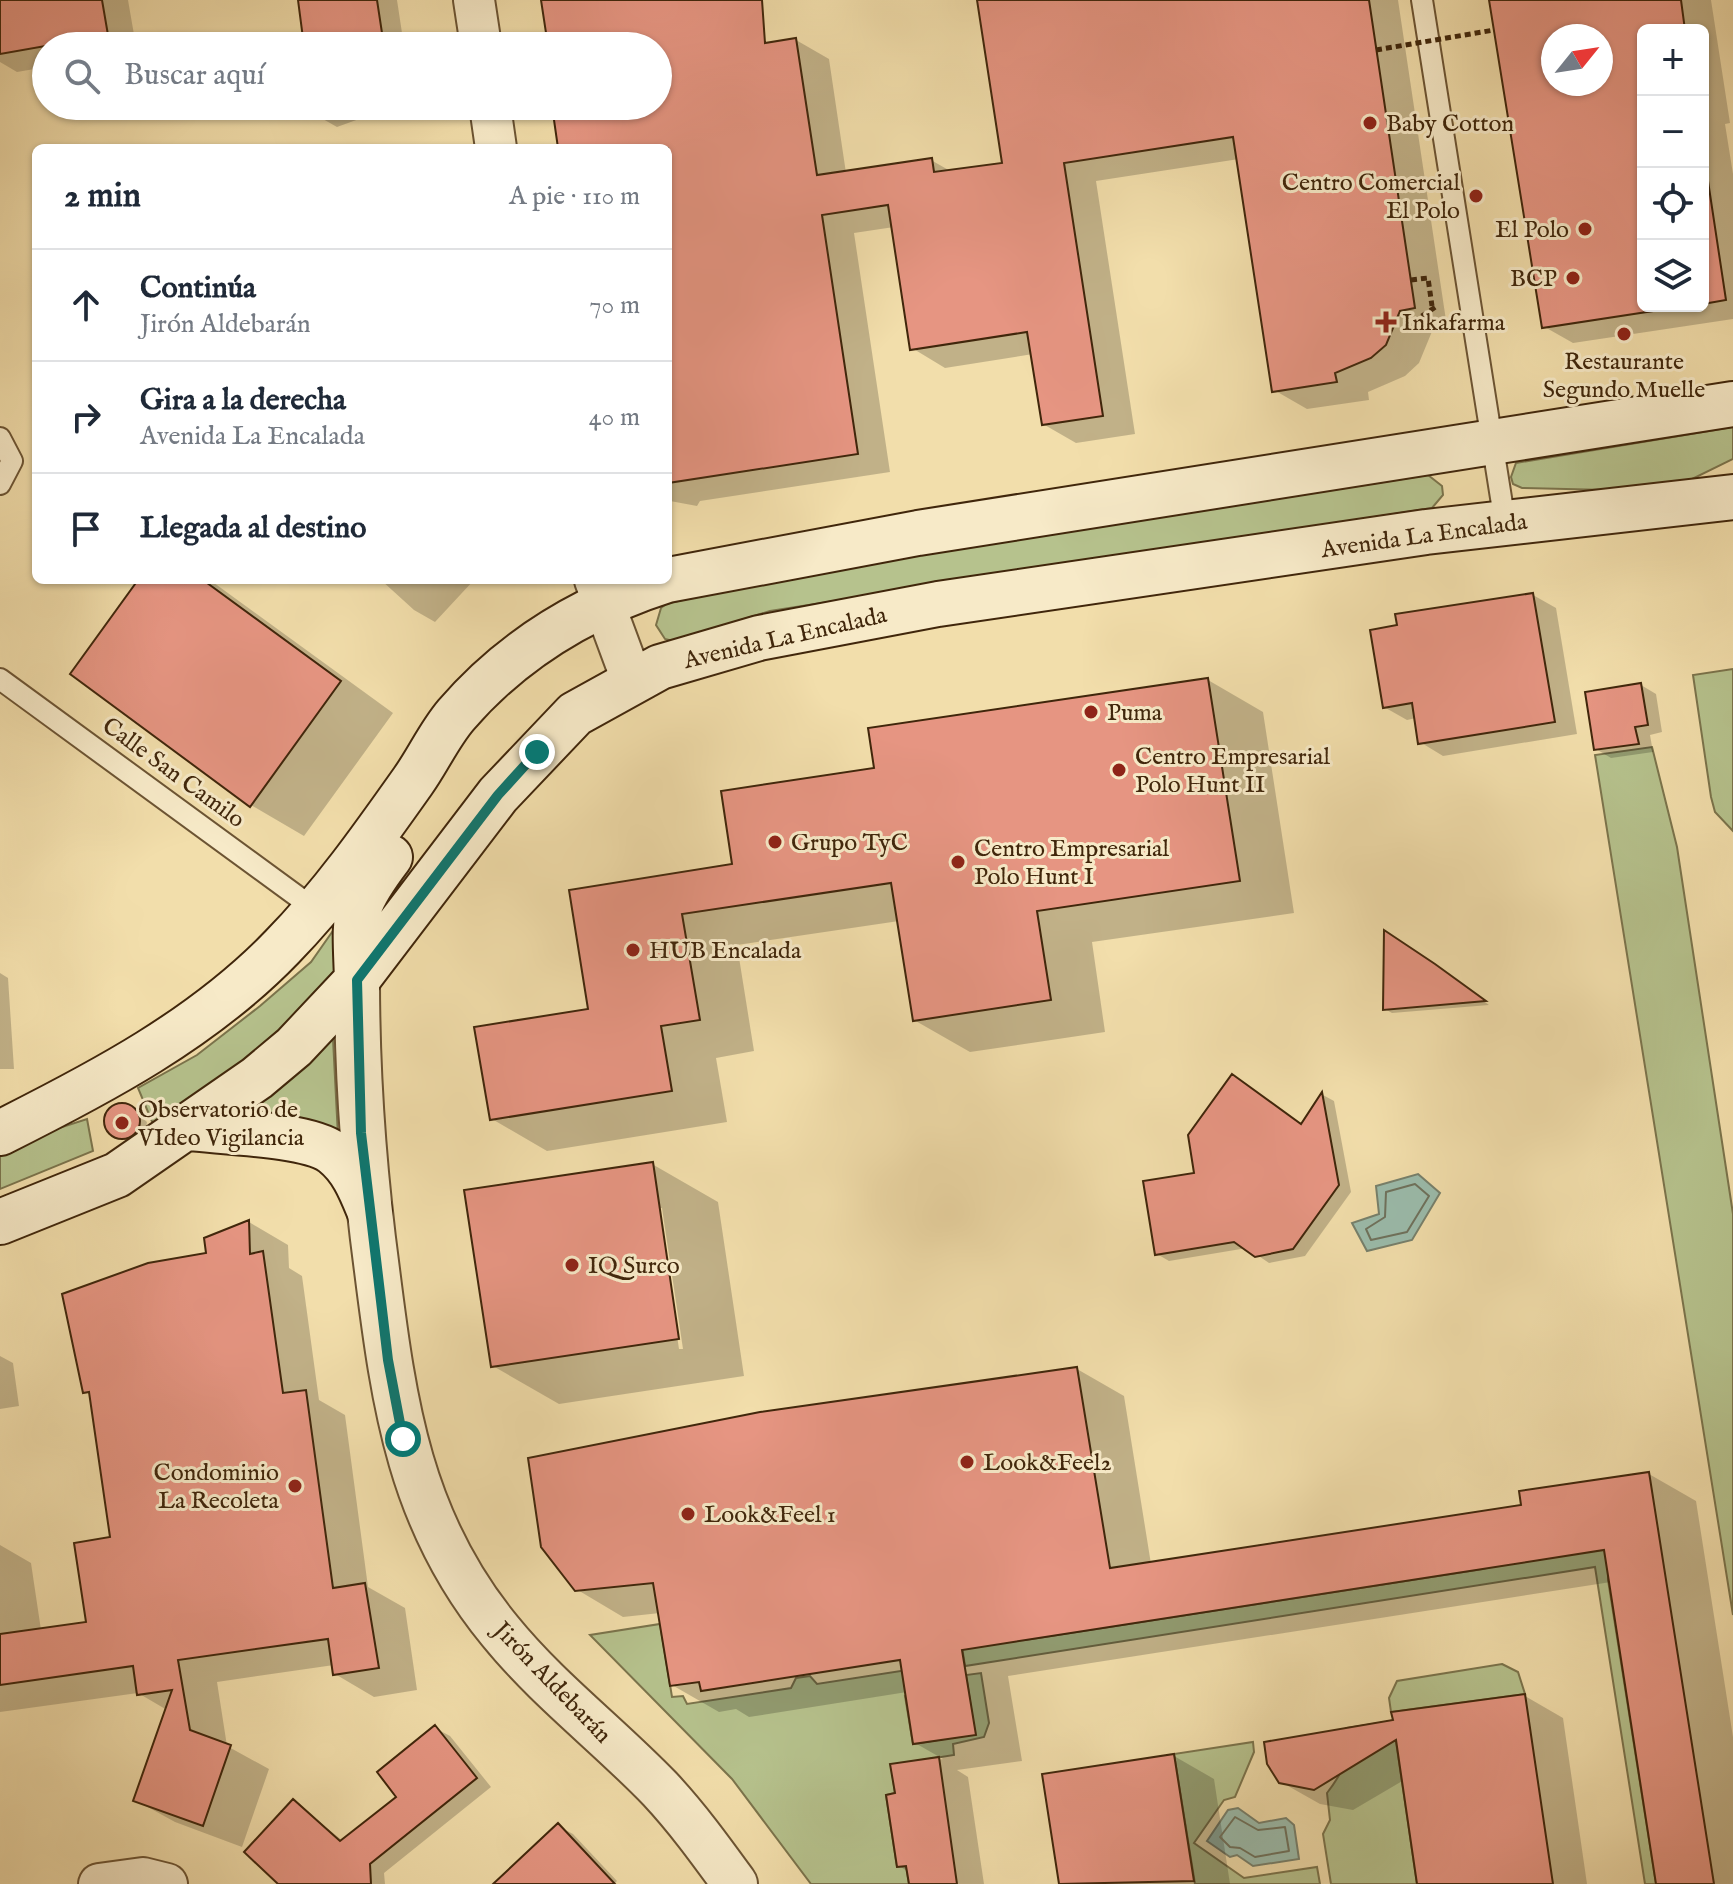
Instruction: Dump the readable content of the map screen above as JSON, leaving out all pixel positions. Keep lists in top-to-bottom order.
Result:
{
  "streets": {
    "main road": ["Avenida La Encalada", "Jirón Aldebarán"],
    "lane": ["Calle San Camilo"]
  },
  "crossings": [
    ["Avenida La Encalada", "Jirón Aldebarán"]
  ],
  "places": {
    "other": [
      "Baby Cotton",
      "Centro Comercial El Polo",
      "El Polo",
      "BCP",
      "Restaurante Segundo Muelle",
      "Puma",
      "Centro Empresarial Polo Hunt II",
      "Grupo TyC",
      "Centro Empresarial Polo Hunt I",
      "HUB Encalada",
      "Observatorio de VIdeo Vigilancia",
      "IQ Surco",
      "Look&Feel2",
      "Condominio La Recoleta",
      "Look&Feel 1"
    ],
    "health": ["Inkafarma"]
  },
  "north": "top right",
  "page": {
    "map_buttons": ["+", "−"],
    "search": "Buscar aquí",
    "heading": ["2 min", "A pie · 110 m"],
    "list": [
      ["Continúa", "Jirón Aldebarán", "70 m"],
      ["Gira a la derecha", "Avenida La Encalada", "40 m"],
      "Llegada al destino"
    ]
  }
}
